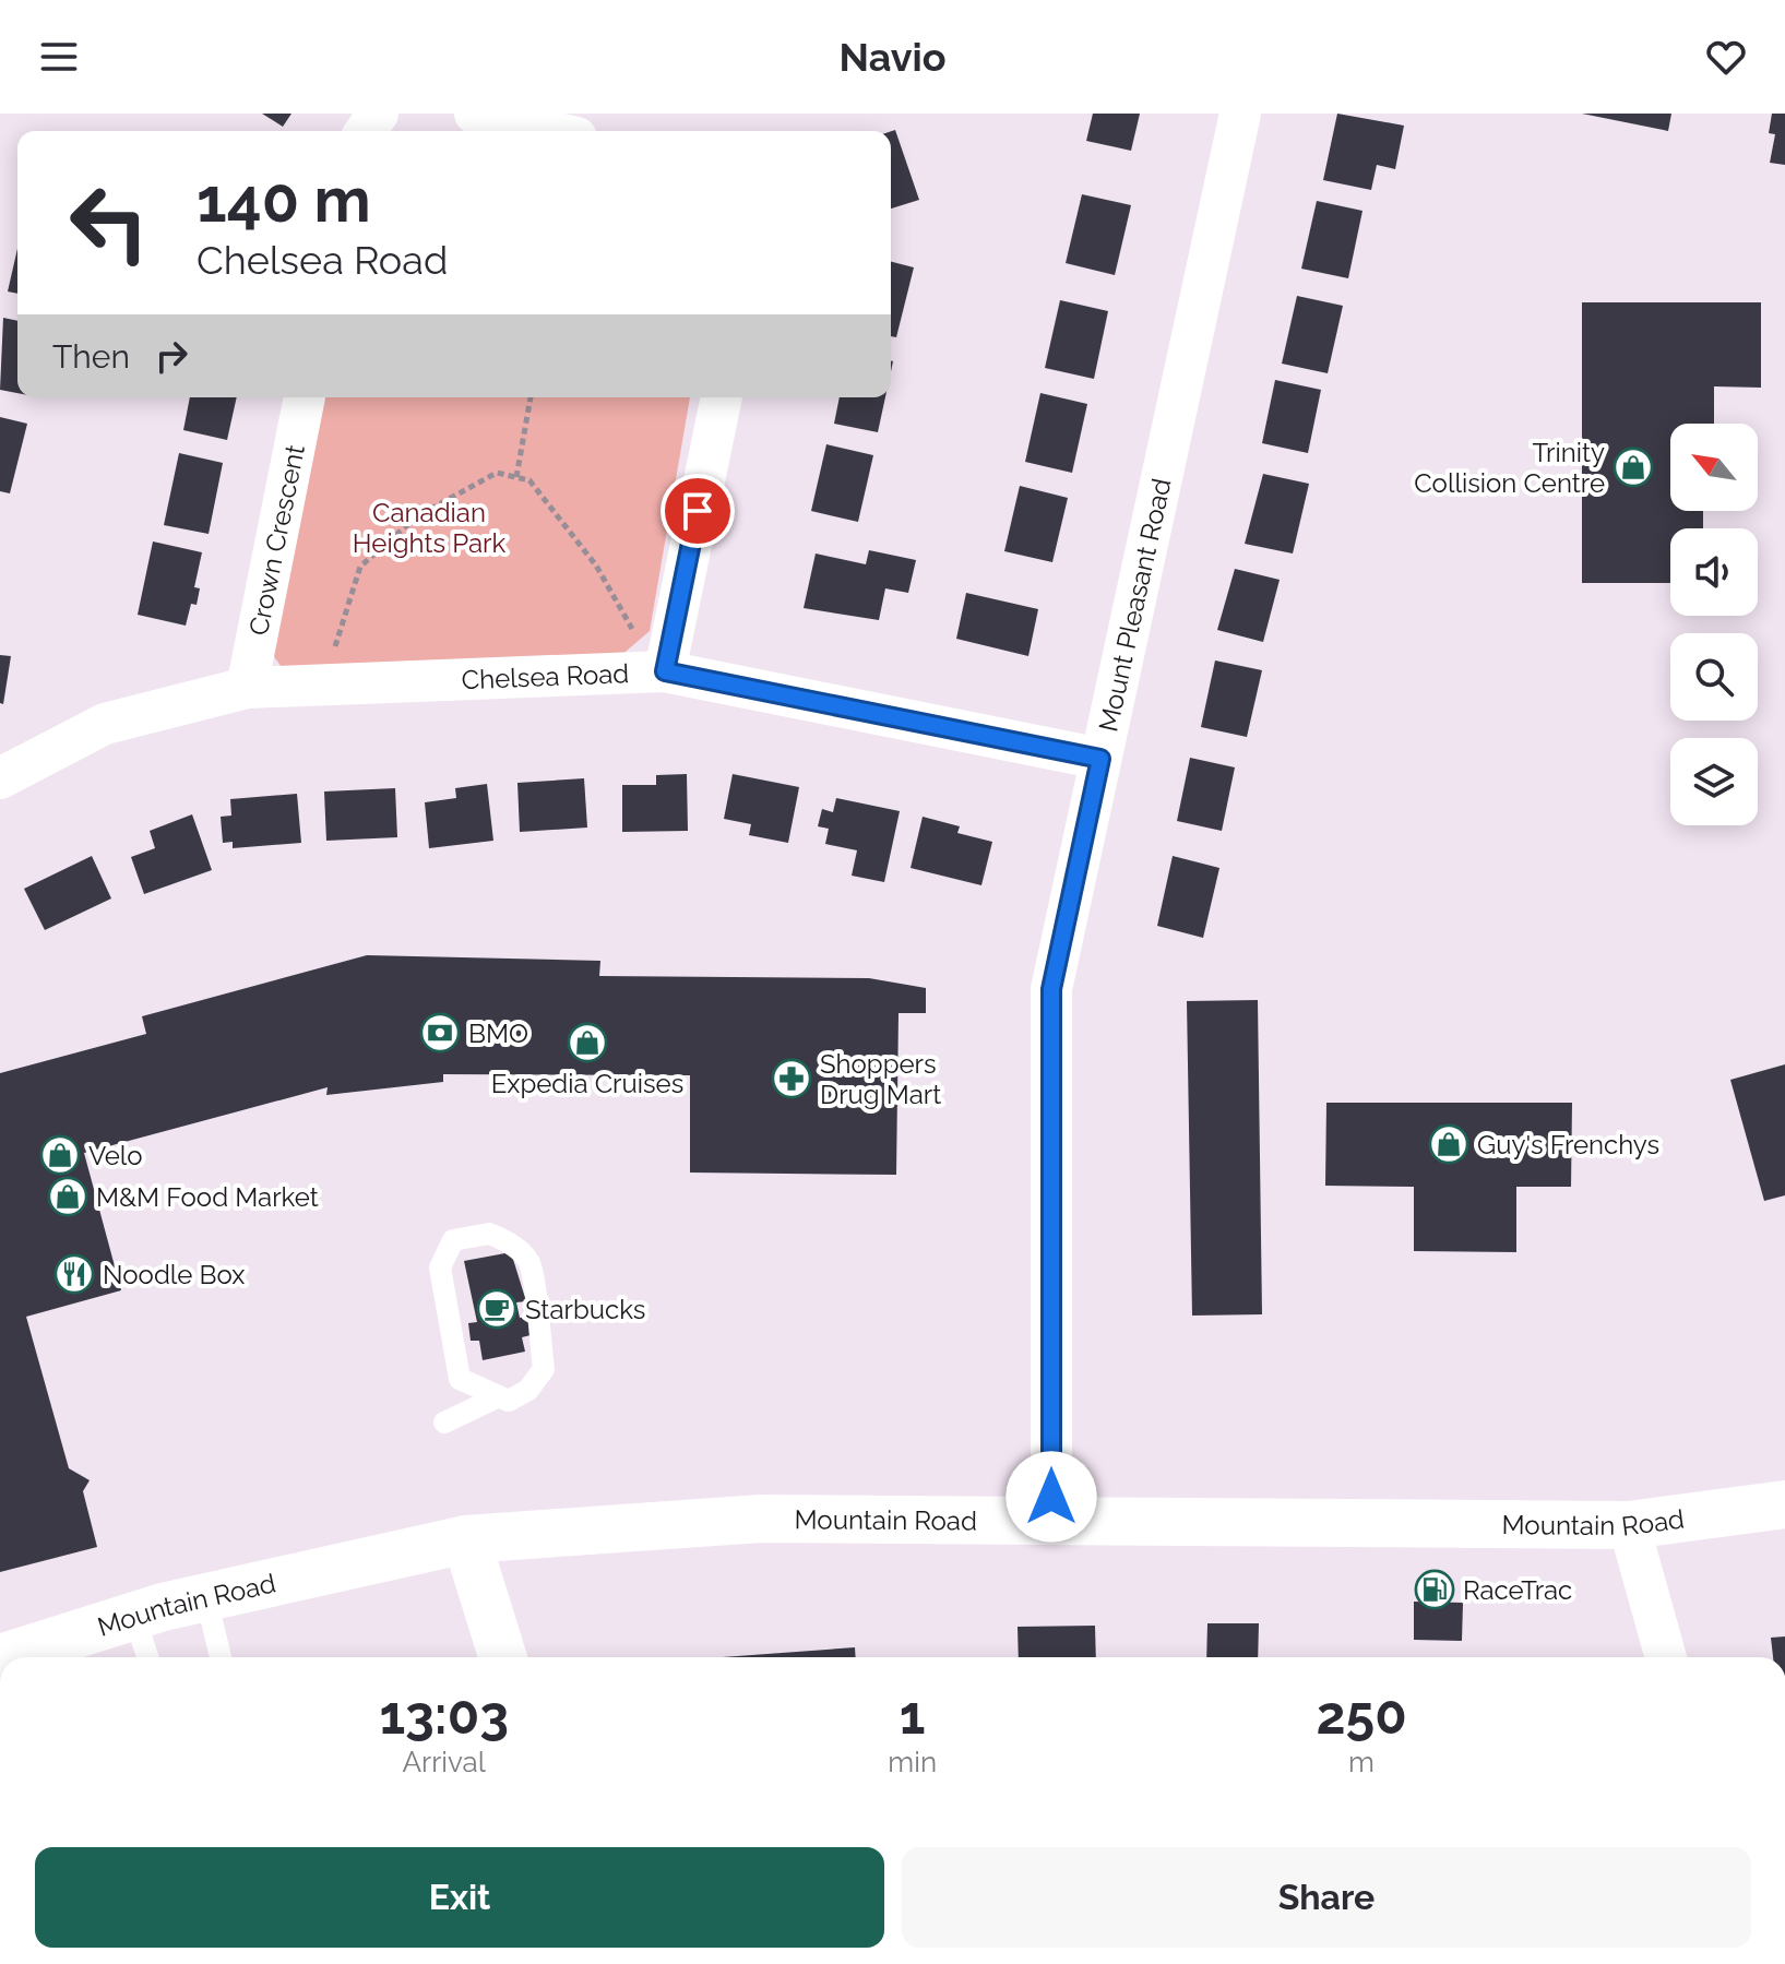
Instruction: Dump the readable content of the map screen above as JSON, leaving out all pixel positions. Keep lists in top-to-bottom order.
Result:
{
  "streets": {
    "main road": ["Mountain Road"],
    "street": ["Crown Crescent", "Mount Pleasant Road", "Chelsea Road"]
  },
  "crossings": [
    ["Crown Crescent", "Chelsea Road"],
    ["Mount Pleasant Road", "Chelsea Road"],
    ["Mount Pleasant Road", "Mountain Road"]
  ],
  "parks": ["Canadian Heights Park"],
  "places": {
    "shop": [
      "Trinity Collision Centre",
      "Expedia Cruises",
      "Guy's Frenchys",
      "Velo",
      "M&M Food Market"
    ],
    "bank": ["BMO"],
    "pharmacy": ["Shoppers Drug Mart"],
    "restaurant": ["Noodle Box"],
    "cafe": ["Starbucks"],
    "fuel station": ["RaceTrac"]
  },
  "north": "top left",
  "page": {
    "header": "Navio",
    "turn": ["140 m", "Chelsea Road"],
    "then": "Then",
    "eta": [
      "13:03",
      "Arrival",
      "1",
      "min",
      "250",
      "m"
    ],
    "buttons": ["Exit", "Share"]
  }
}
